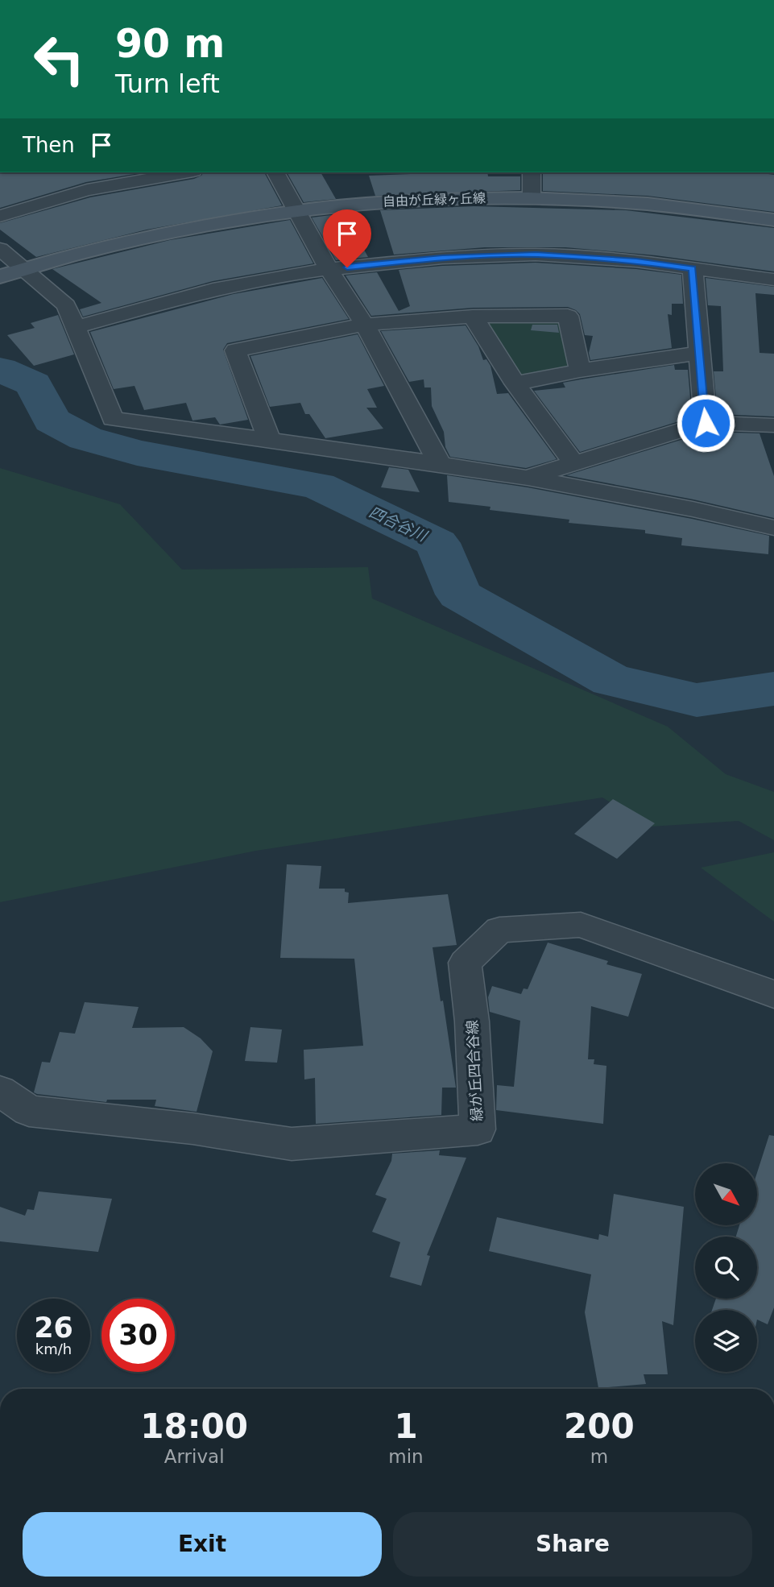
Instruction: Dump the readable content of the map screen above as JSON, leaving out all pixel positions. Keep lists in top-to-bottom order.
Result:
{
  "streets": {
    "street": ["自由が丘緑ヶ丘線", "緑が丘四合谷線"]
  },
  "water": ["四合谷川"],
  "north": "bottom right",
  "page": {
    "turn": ["90 m", "Turn left"],
    "then": "Then",
    "speed": "26 km/h",
    "limit": "30",
    "eta": [
      "18:00",
      "Arrival",
      "1",
      "min",
      "200",
      "m"
    ],
    "buttons": ["Exit", "Share"]
  }
}
